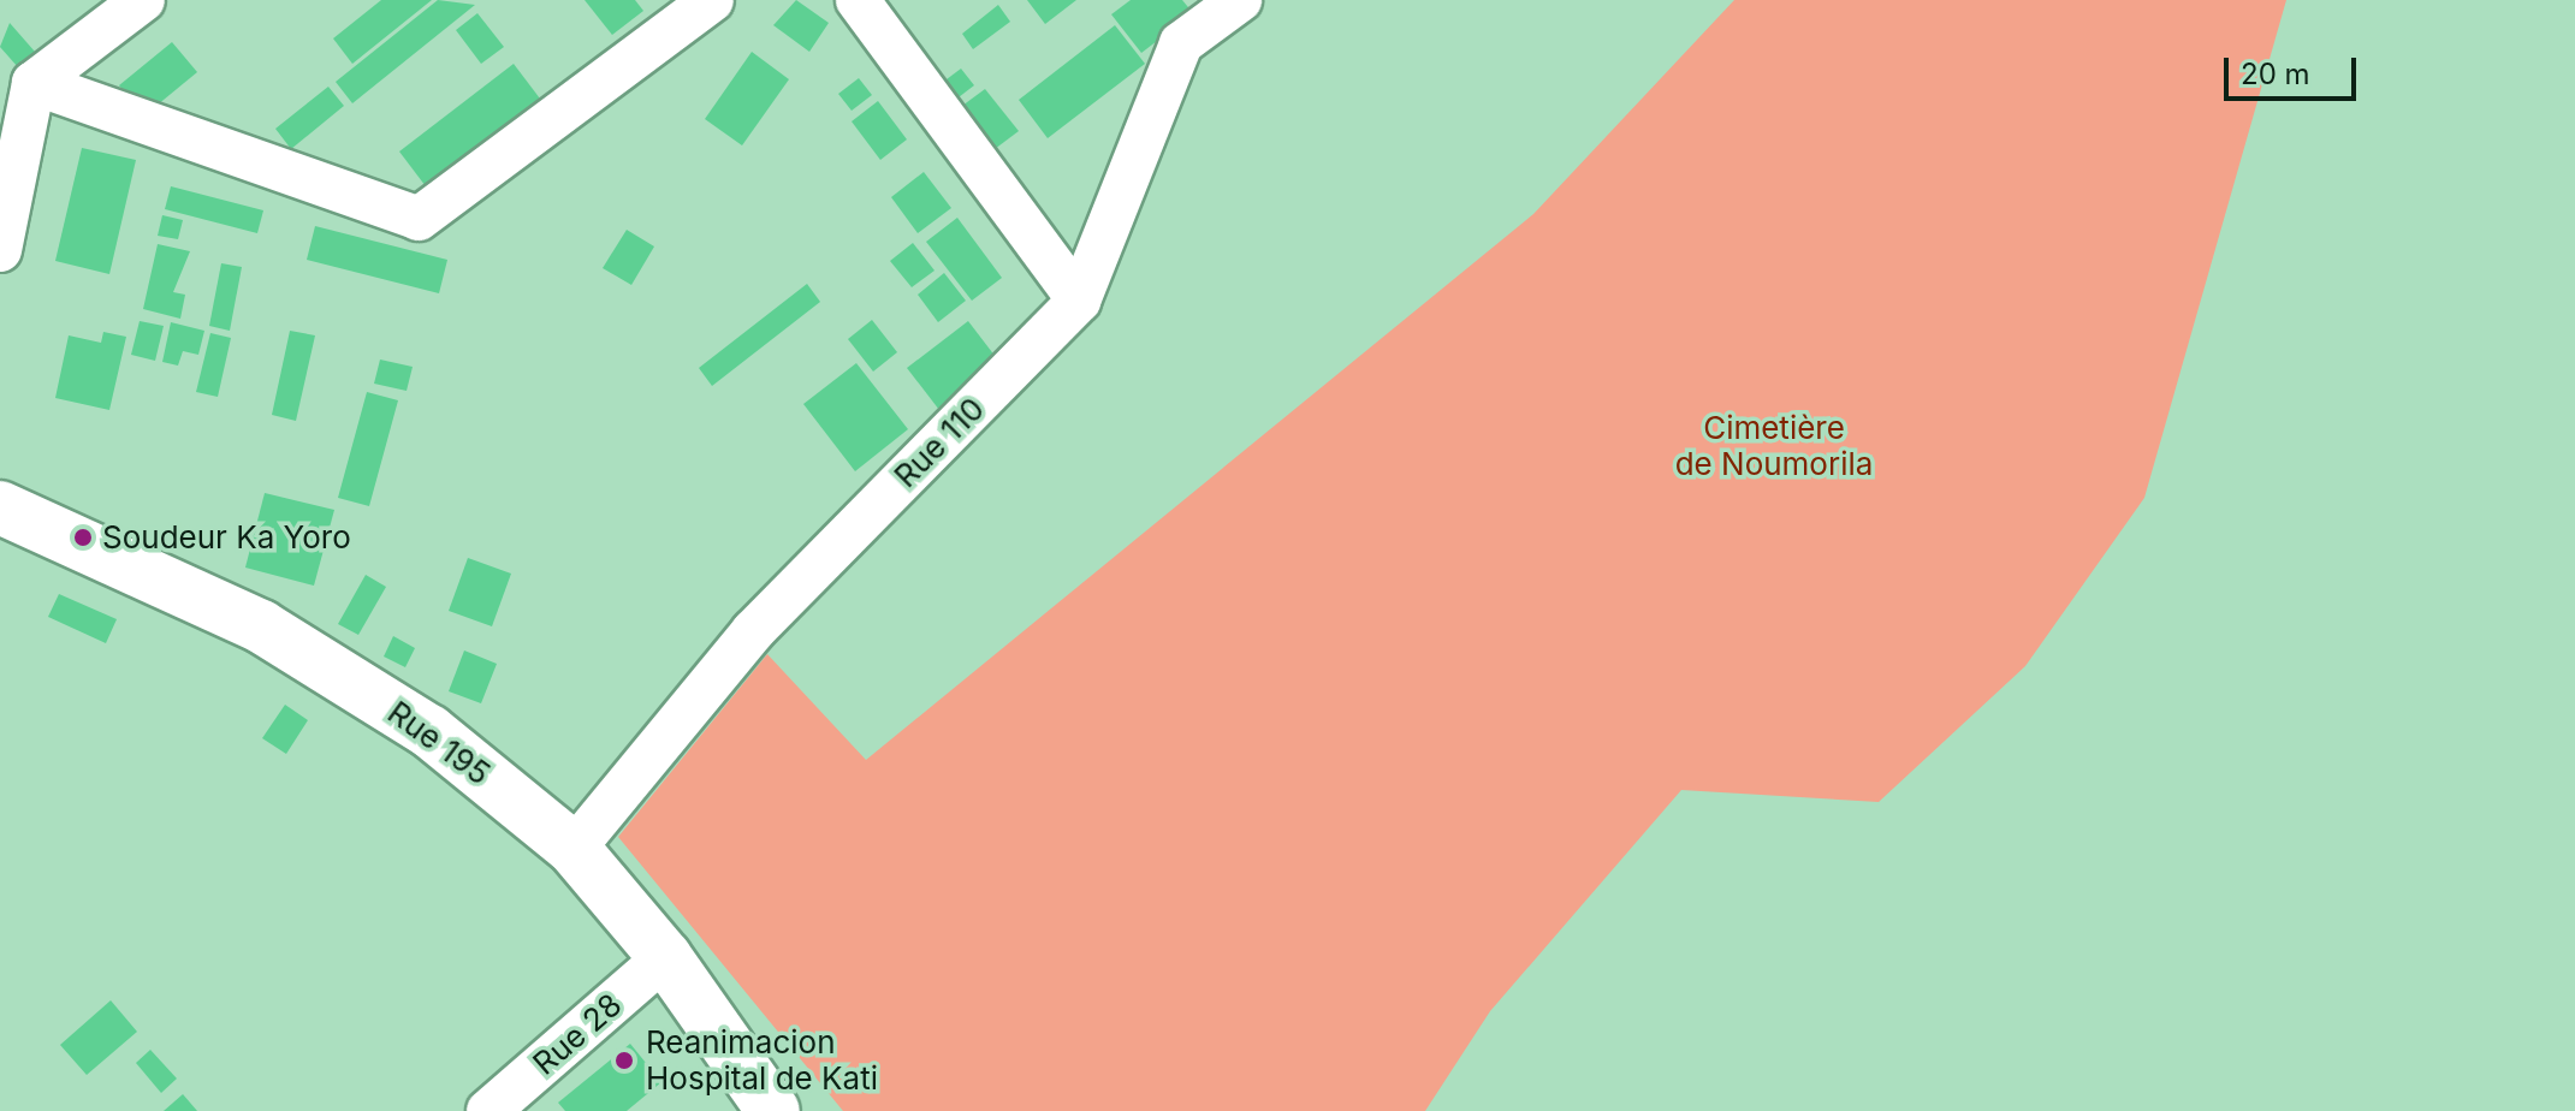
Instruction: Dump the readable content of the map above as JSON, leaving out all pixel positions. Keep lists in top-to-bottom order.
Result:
{
  "streets": {
    "street": ["Rue 110", "Rue 195", "Rue 28"]
  },
  "crossings": [
    ["Rue 110", "Rue 195"],
    ["Rue 195", "Rue 28"]
  ],
  "parks": ["Cimetière de Noumorila"],
  "places": ["Soudeur Ka Yoro", "Reanimacion Hospital de Kati"],
  "scale_bar": "20 m"
}
